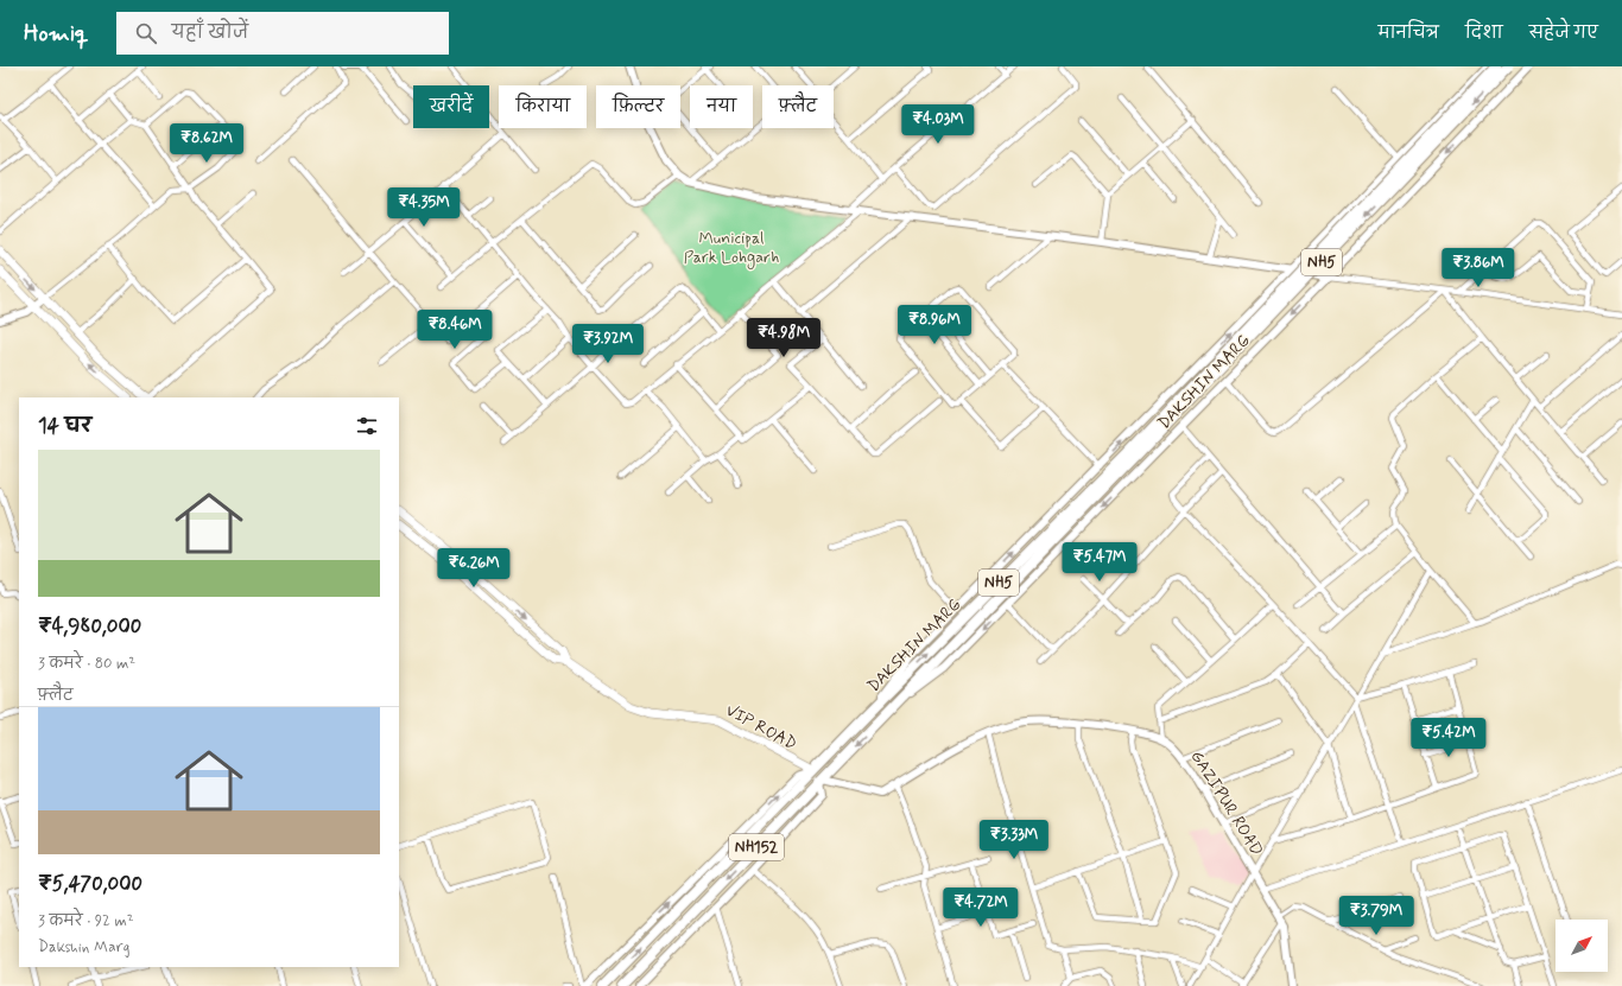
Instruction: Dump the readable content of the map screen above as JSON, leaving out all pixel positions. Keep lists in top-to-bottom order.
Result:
{
  "streets": {
    "highway": ["NH5", "DAKSHIN MARG", "NH152"],
    "main road": ["VIP ROAD"],
    "street": ["GAZIPUR ROAD"]
  },
  "crossings": [
    ["NH5", "DAKSHIN MARG"],
    ["NH5", "NH152"],
    ["DAKSHIN MARG", "NH152"],
    ["VIP ROAD", "NH152"],
    ["GAZIPUR ROAD", "NH152"]
  ],
  "parks": ["Municipal Park Lohgarh"],
  "north": "top right",
  "page": {
    "header": "Homiq",
    "search": "यहाँ खोजें",
    "nav": ["मानचित्र", "दिशा", "सहेजे गए"],
    "chip": [
      "खरीदें",
      "किराया",
      "फ़िल्टर",
      "नया",
      "फ़्लैट"
    ],
    "price": [
      "₹4.03M",
      "₹8.62M",
      "₹4.35M",
      "₹3.86M",
      "₹8.96M",
      "₹8.46M",
      "₹4.98M",
      "₹3.92M",
      "₹5.47M",
      "₹6.26M",
      "₹5.42M",
      "₹3.33M",
      "₹4.72M",
      "₹3.79M"
    ],
    "heading": "14 घर",
    "list": [
      {
        "name": "₹4,980,000",
        "note": "3 कमरे · 80 m² · फ़्लैट"
      },
      {
        "name": "₹5,470,000",
        "note": "3 कमरे · 92 m² · Dakshin Marg"
      }
    ]
  }
}
